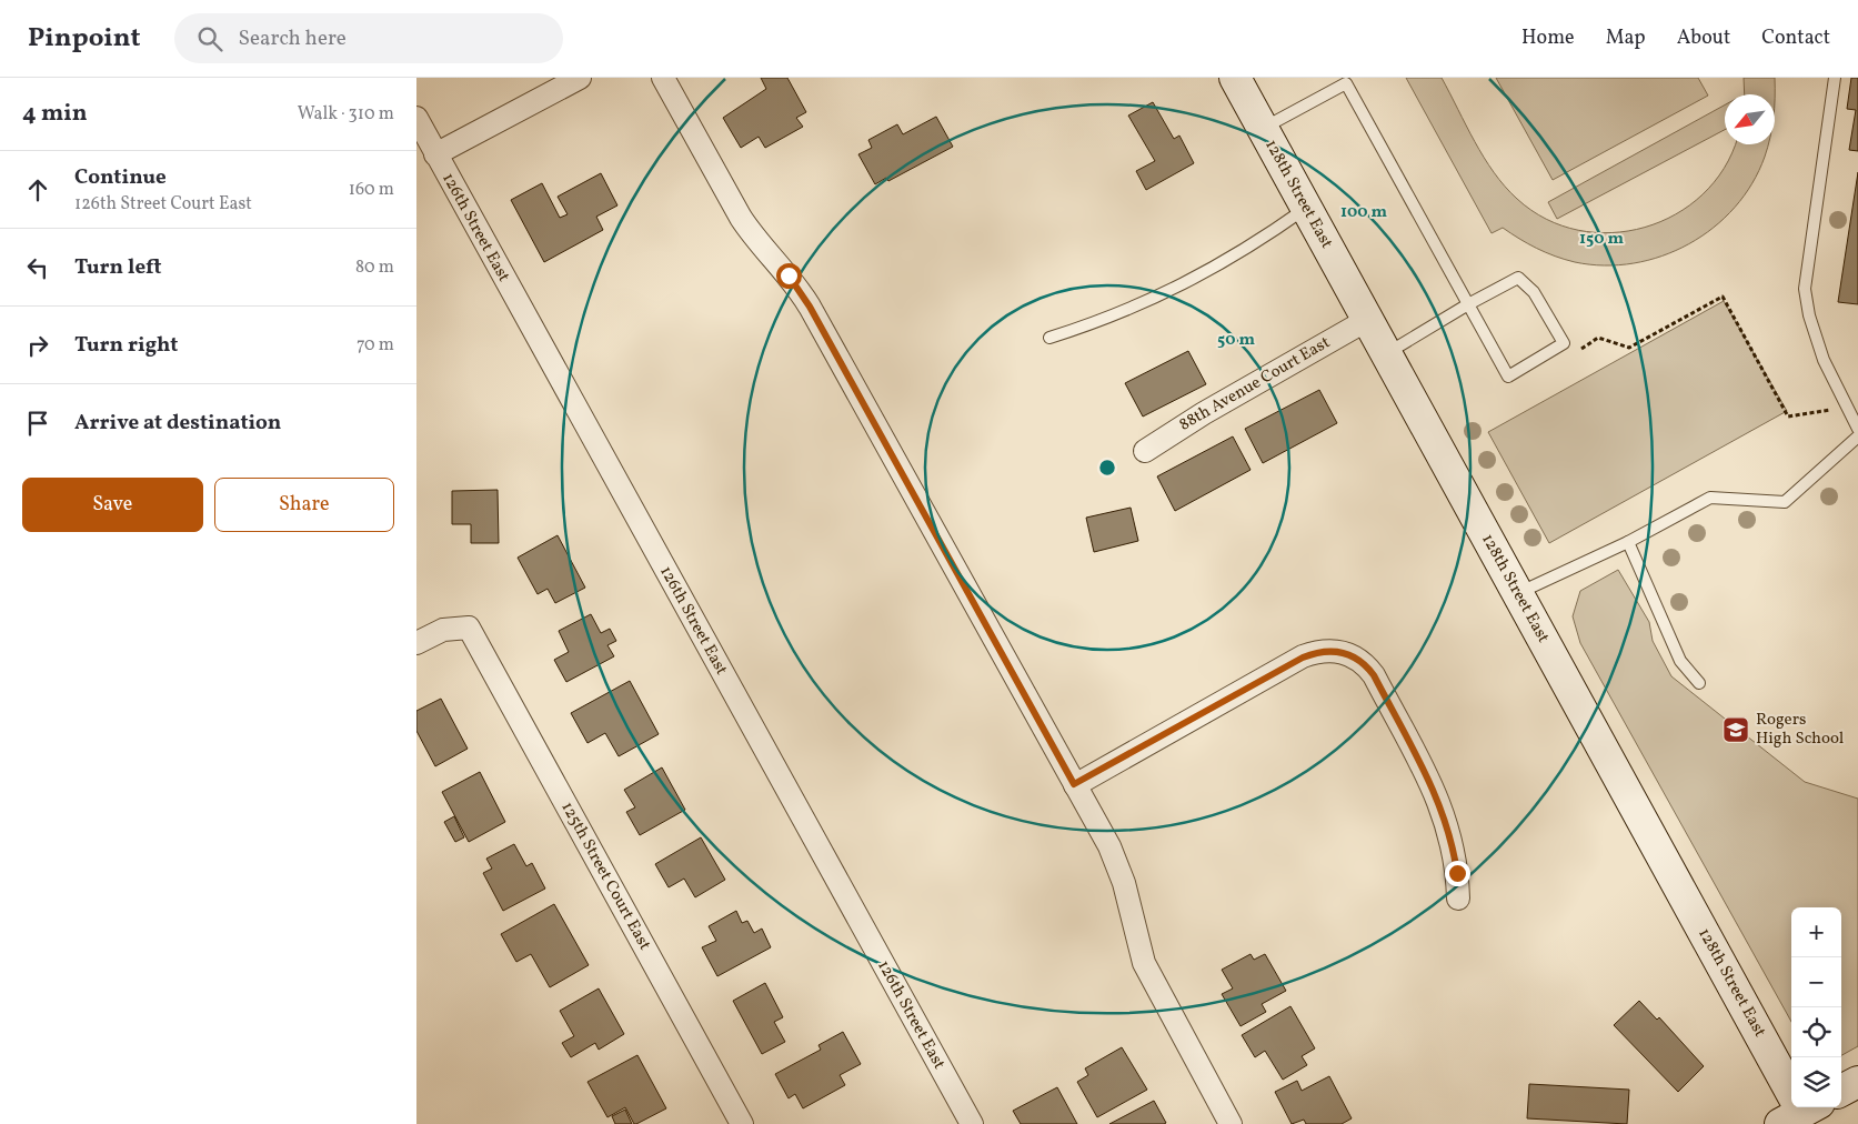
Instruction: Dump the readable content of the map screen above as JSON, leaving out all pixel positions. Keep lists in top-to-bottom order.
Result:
{
  "streets": {
    "street": [
      "128th Street East",
      "126th Street East",
      "88th Avenue Court East",
      "125th Street Court East"
    ]
  },
  "crossings": [
    ["128th Street East", "88th Avenue Court East"]
  ],
  "places": {
    "school or university": ["Rogers High School"]
  },
  "north": "bottom left",
  "page": {
    "header": "Pinpoint",
    "search": "Search here",
    "nav": [
      "Home",
      "Map",
      "About",
      "Contact"
    ],
    "heading": ["4 min", "Walk · 310 m"],
    "list": [
      ["Continue", "126th Street Court East", "160 m"],
      ["Turn left", "80 m"],
      ["Turn right", "70 m"],
      "Arrive at destination"
    ],
    "buttons": ["Save", "Share"],
    "map_buttons": ["+", "−"]
  },
  "rings": ["100 m", "150 m", "50 m"]
}
